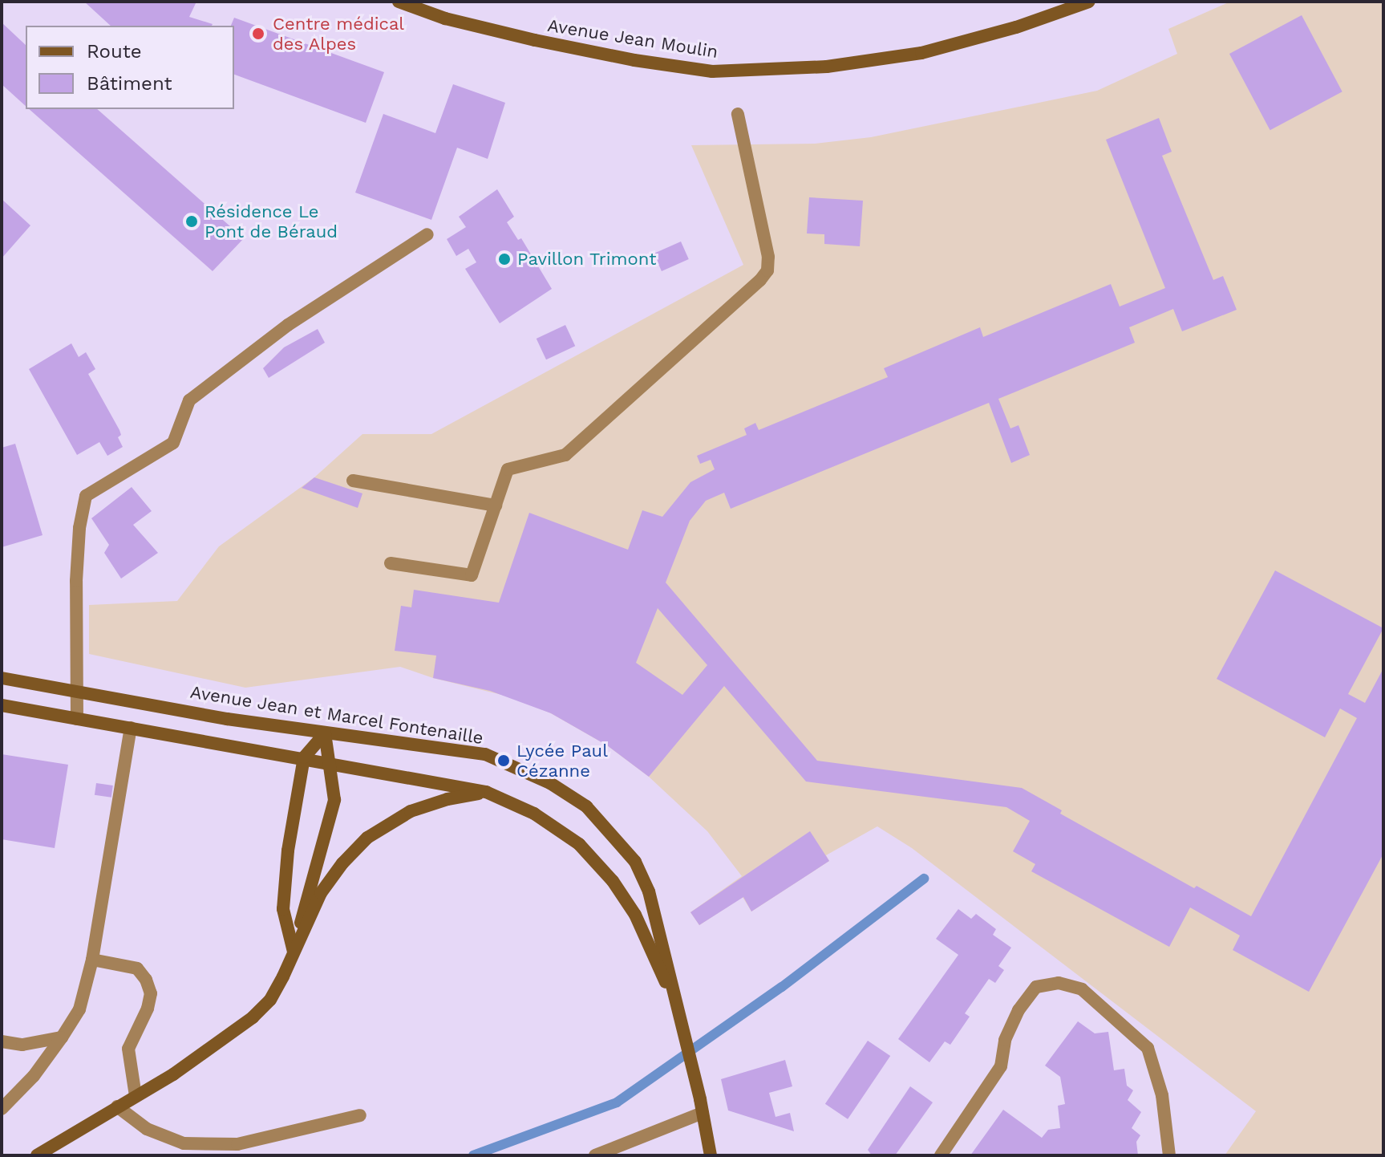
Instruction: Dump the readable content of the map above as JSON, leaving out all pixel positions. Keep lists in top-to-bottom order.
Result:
{
  "streets": {
    "main road": ["Avenue Jean Moulin", "Avenue Jean et Marcel Fontenaille"]
  },
  "places": [
    "Centre médical des Alpes",
    "Résidence Le Pont de Béraud",
    "Pavillon Trimont",
    "Lycée Paul Cézanne"
  ],
  "legend": ["Route", "Bâtiment"]
}
